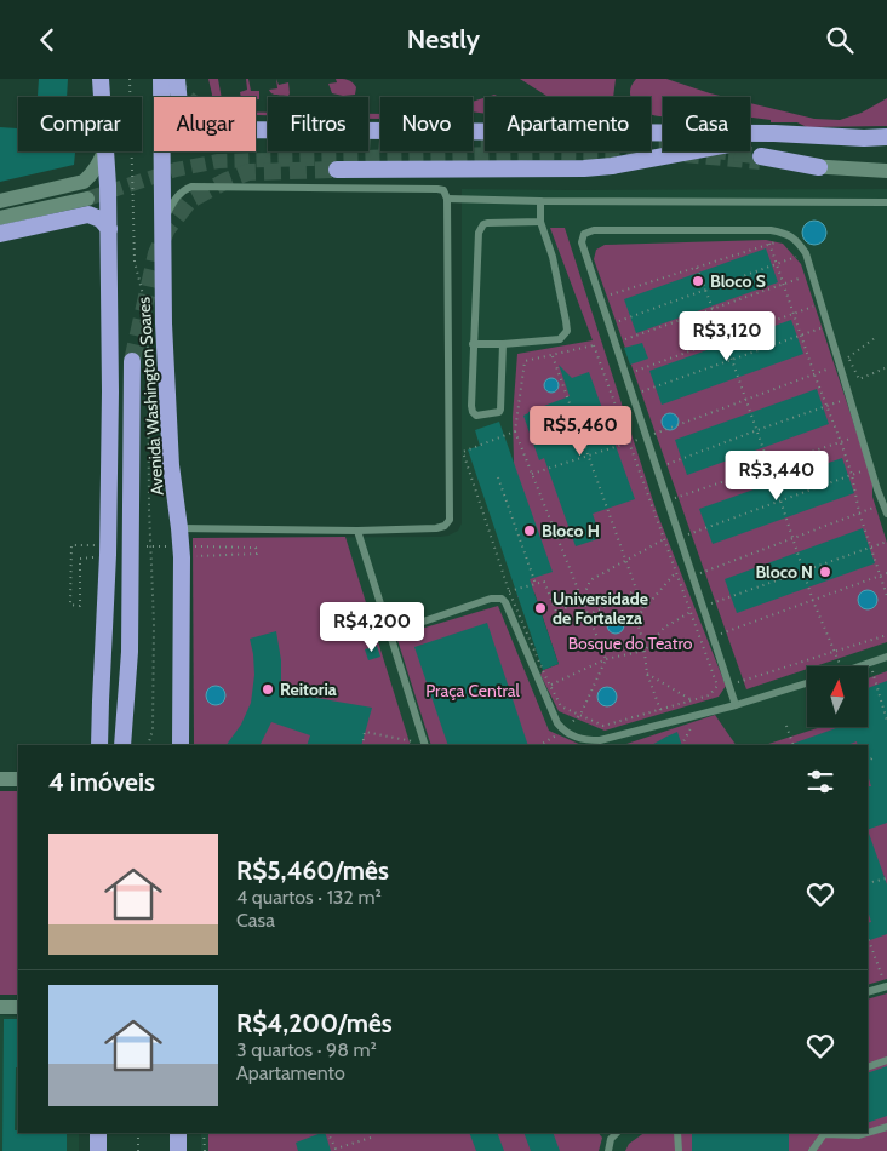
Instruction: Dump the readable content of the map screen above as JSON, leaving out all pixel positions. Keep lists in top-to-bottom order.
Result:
{
  "streets": {
    "highway": ["Avenida Washington Soares"]
  },
  "parks": ["Bosque do Teatro", "Praça Central"],
  "places": [
    "Bloco S",
    "Bloco H",
    "Bloco N",
    "Universidade de Fortaleza",
    "Reitoria"
  ],
  "north": "top",
  "page": {
    "header": "Nestly",
    "chip": [
      "Comprar",
      "Alugar",
      "Filtros",
      "Novo",
      "Apartamento",
      "Casa"
    ],
    "price": [
      "R$3,120",
      "R$5,460",
      "R$3,440",
      "R$4,200"
    ],
    "heading": "4 imóveis",
    "list": [
      {
        "name": "R$5,460/mês",
        "note": "4 quartos · 132 m² · Casa"
      },
      {
        "name": "R$4,200/mês",
        "note": "3 quartos · 98 m² · Apartamento"
      }
    ]
  }
}
